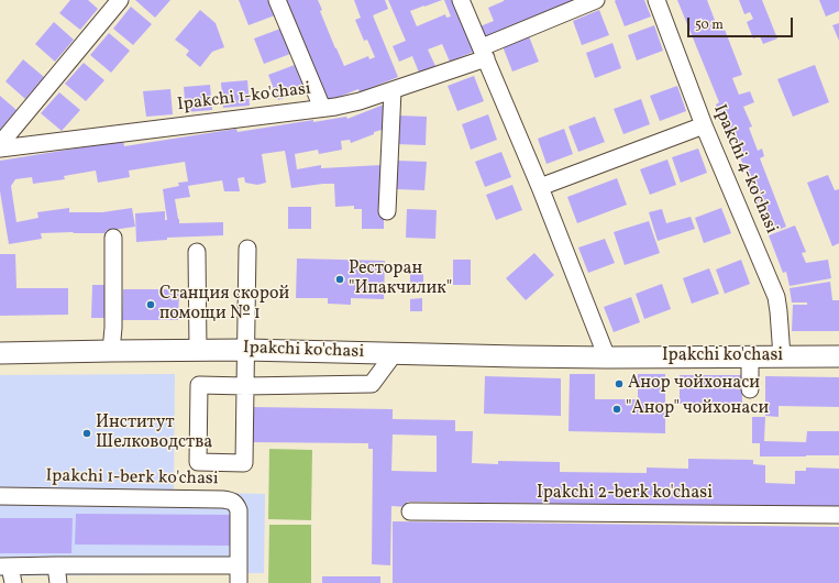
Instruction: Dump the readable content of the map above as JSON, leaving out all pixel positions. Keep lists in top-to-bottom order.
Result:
{
  "streets": {
    "main road": ["Ipakchi ko'chasi"],
    "street": [
      "Ipakchi 1-ko'chasi",
      "Ipakchi 4-ko'chasi",
      "Ipakchi 1-berk ko'chasi",
      "Ipakchi 2-berk ko'chasi"
    ]
  },
  "crossings": [
    ["Ipakchi 4-ko'chasi", "Ipakchi ko'chasi"]
  ],
  "places": [
    "Ресторан \"Ипакчилик\"",
    "Станция скорой помощи № 1",
    "Анор чойхонаси",
    "\"Анор\" чойхонаси",
    "Институт Шелководства"
  ],
  "scale_bar": "50 m"
}
